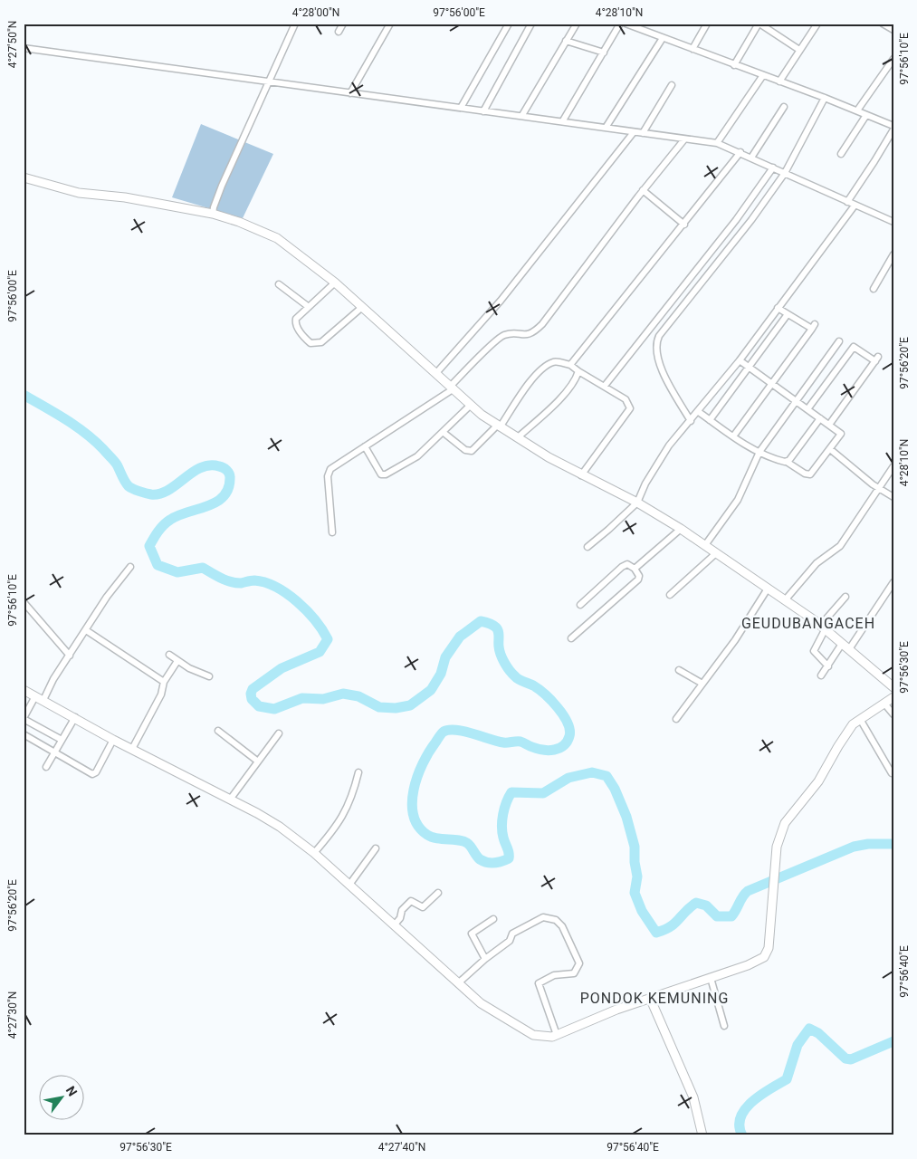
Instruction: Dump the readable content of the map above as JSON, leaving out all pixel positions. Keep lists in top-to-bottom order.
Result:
{
  "districts": ["GEUDUBANGACEH", "PONDOK KEMUNING"],
  "north": "top right",
  "coordinates": [
    "4°28'00\"N",
    "97°56'00\"E",
    "4°28'10\"N",
    "4°27'50\"N",
    "97°56'10\"E",
    "97°56'20\"E",
    "97°56'30\"E",
    "97°56'40\"E",
    "4°27'30\"N",
    "4°27'40\"N"
  ]
}
